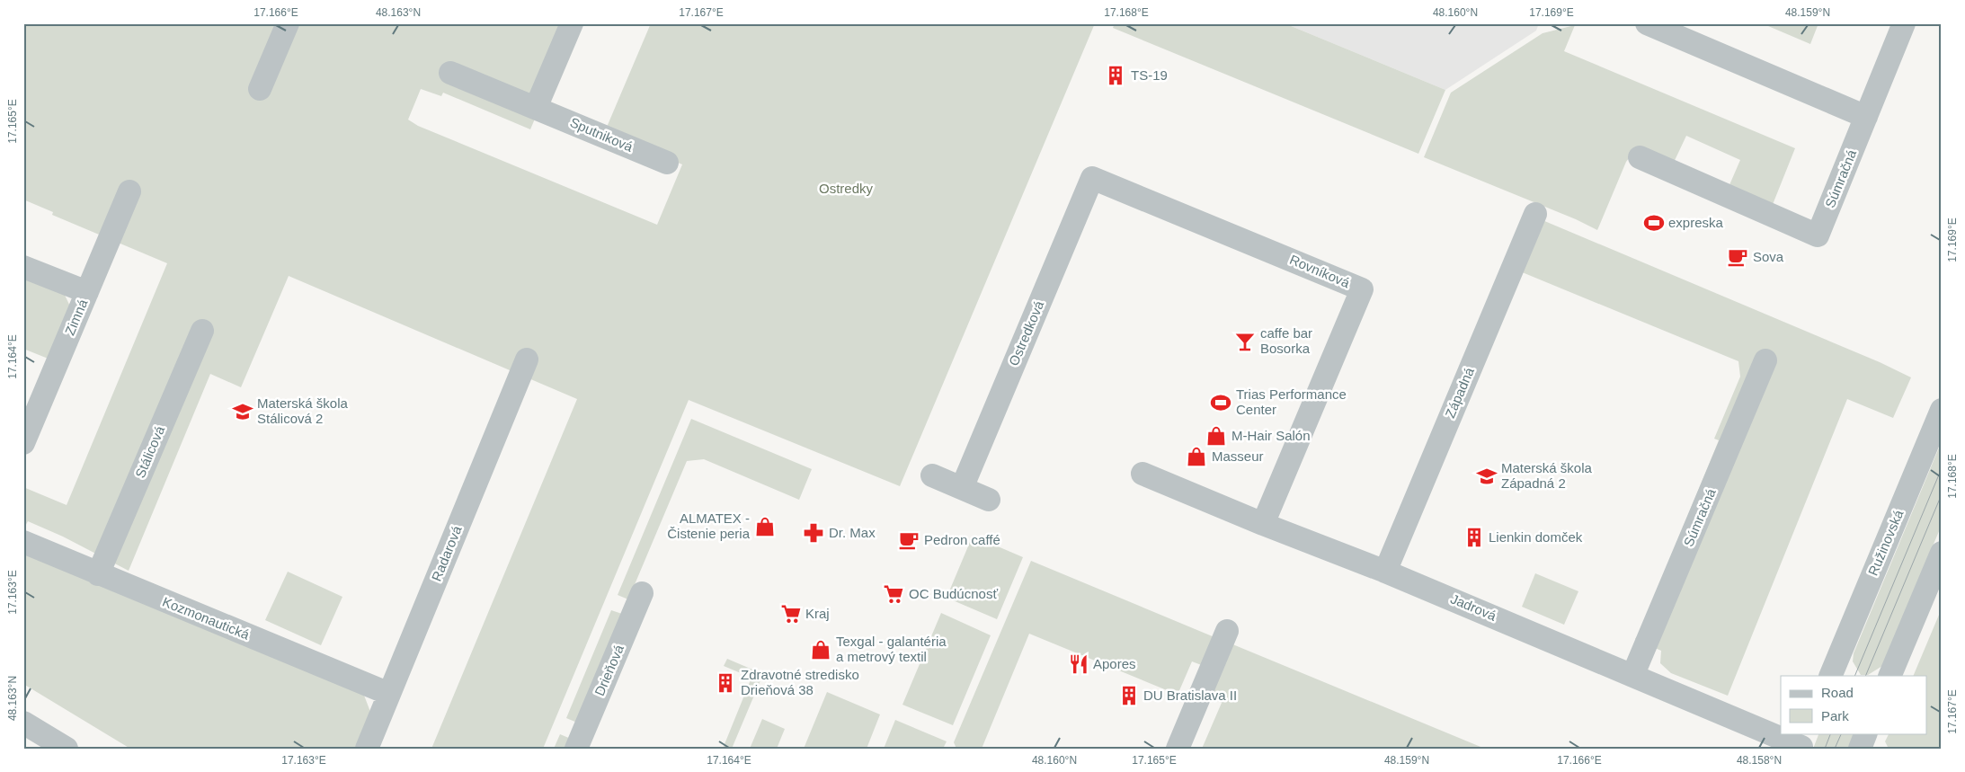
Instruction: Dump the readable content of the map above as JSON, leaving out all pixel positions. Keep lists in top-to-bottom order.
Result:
{
  "streets": {
    "street": [
      "Sputniková",
      "Súmračná",
      "Rovníková",
      "Zimná",
      "Ostredková",
      "Západná",
      "Stálicová",
      "Ružinovská",
      "Radarová",
      "Jadrová",
      "Kozmonautická",
      "Drieňová"
    ]
  },
  "crossings": [
    ["Súmračná", "Jadrová"],
    ["Rovníková", "Ostredková"],
    ["Rovníková", "Jadrová"],
    ["Západná", "Jadrová"],
    ["Stálicová", "Kozmonautická"],
    ["Radarová", "Kozmonautická"]
  ],
  "parks": ["Ostredky"],
  "places": {
    "building": [
      "TS-19",
      "Lienkin domček",
      "Zdravotné stredisko Drieňová 38",
      "DU Bratislava II"
    ],
    "sports": ["expreska", "Trias Performance Center"],
    "cafe": ["Sova", "Pedron caffé"],
    "bar": ["caffe bar Bosorka"],
    "school or university": ["Materská škola Stálicová 2", "Materská škola Západná 2"],
    "shop": [
      "M-Hair Salón",
      "Masseur",
      "ALMATEX - Čistenie peria",
      "Texgal - galantéria a metrový textil"
    ],
    "pharmacy": ["Dr. Max"],
    "supermarket": ["OC Budúcnosť", "Kraj"],
    "restaurant": ["Apores"]
  },
  "legend": ["Road", "Park"],
  "coordinates": [
    "17.166°E",
    "48.163°N",
    "17.167°E",
    "17.168°E",
    "48.160°N",
    "17.169°E",
    "48.159°N",
    "17.165°E",
    "17.164°E",
    "17.163°E",
    "48.158°N"
  ]
}
